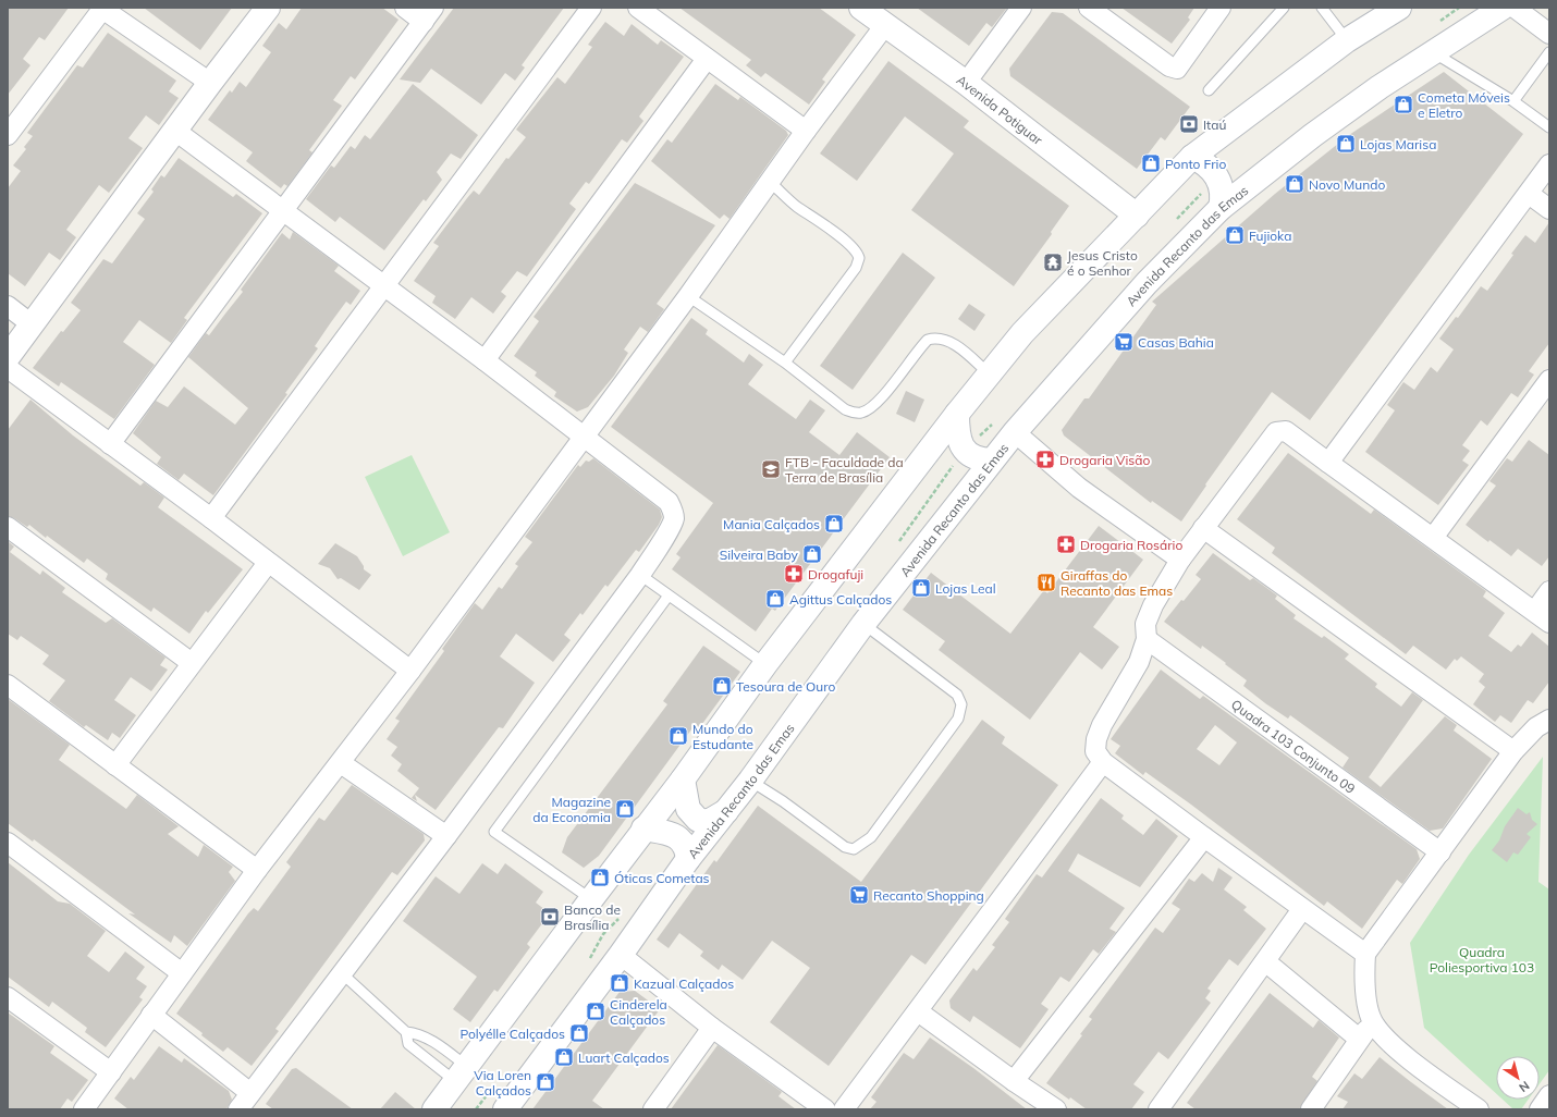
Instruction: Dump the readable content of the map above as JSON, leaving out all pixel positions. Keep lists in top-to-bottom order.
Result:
{
  "streets": {
    "main road": ["Avenida Potiguar", "Avenida Recanto das Emas"],
    "street": ["Quadra 103 Conjunto 09"]
  },
  "parks": ["Quadra Poliesportiva 103"],
  "places": {
    "shop": [
      "Cometa Móveis e Eletro",
      "Lojas Marisa",
      "Ponto Frio",
      "Novo Mundo",
      "Fujioka",
      "Mania Calçados",
      "Silveira Baby",
      "Lojas Leal",
      "Agittus Calçados",
      "Tesoura de Ouro",
      "Mundo do Estudante",
      "Magazine da Economia",
      "Óticas Cometas",
      "Kazual Calçados",
      "Cinderela Calçados",
      "Polyélle Calçados",
      "Luart Calçados",
      "Via Loren Calçados"
    ],
    "bank": ["Itaú", "Banco de Brasília"],
    "temple": ["Jesus Cristo é o Senhor"],
    "supermarket": ["Casas Bahia", "Recanto Shopping"],
    "pharmacy": ["Drogaria Visão", "Drogaria Rosário", "Drogafuji"],
    "school or university": ["FTB - Faculdade da Terra de Brasília"],
    "restaurant": ["Giraffas do Recanto das Emas"]
  },
  "north": "bottom right"
}
